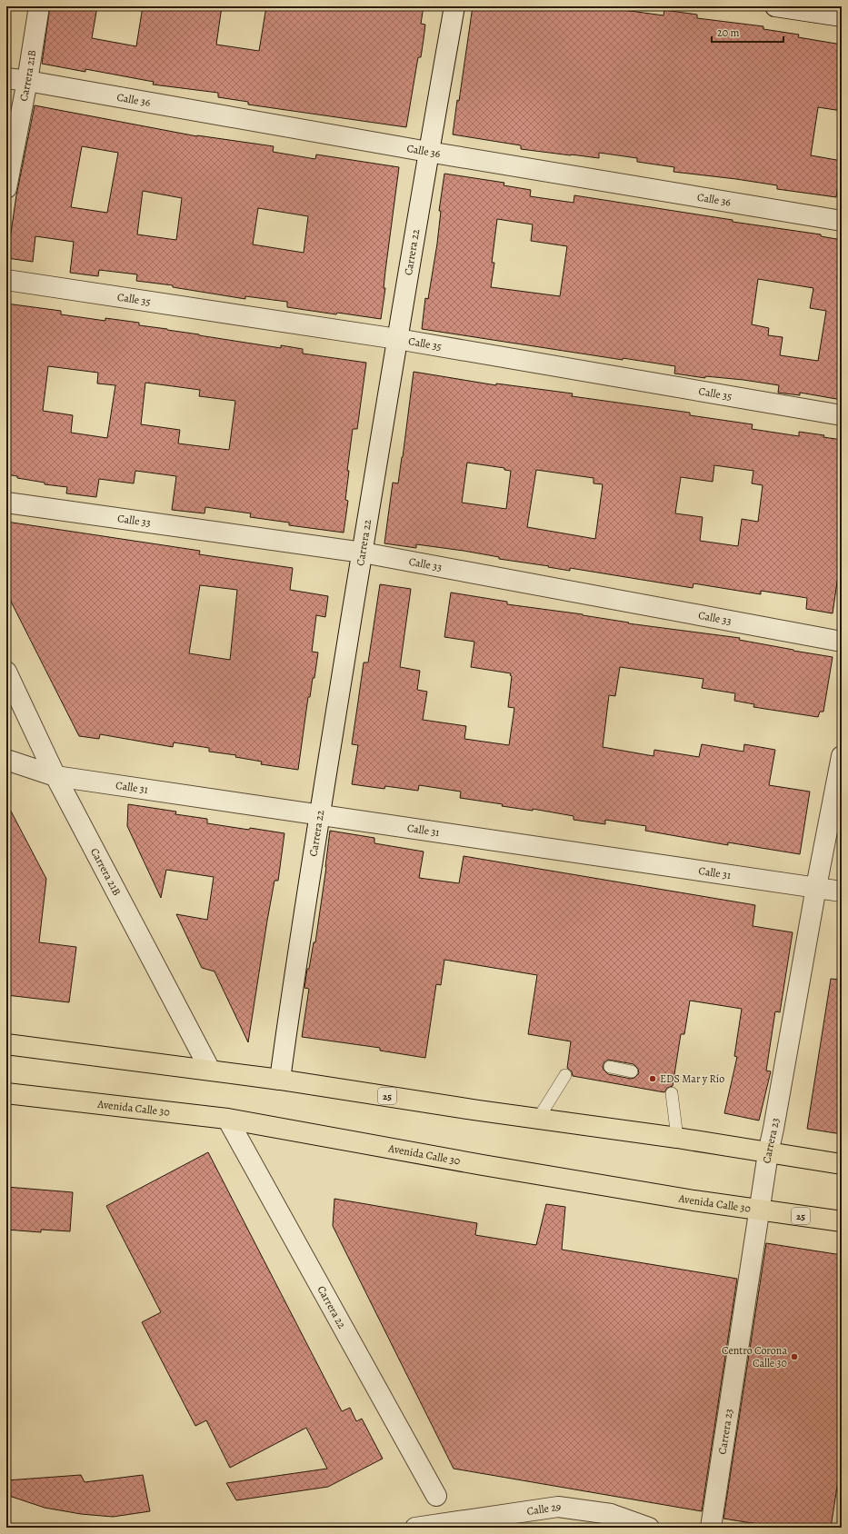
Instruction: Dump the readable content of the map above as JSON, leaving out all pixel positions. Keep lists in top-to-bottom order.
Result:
{
  "streets": {
    "highway": ["25", "Avenida Calle 30"],
    "street": [
      "Carrera 21B",
      "Calle 36",
      "Carrera 22",
      "Calle 35",
      "Calle 33",
      "Calle 31",
      "Carrera 23",
      "Calle 29"
    ]
  },
  "crossings": [
    ["Carrera 21B", "Calle 36"],
    ["Carrera 21B", "Calle 31"],
    ["Carrera 21B", "25"],
    ["Calle 36", "Carrera 22"],
    ["Carrera 22", "Calle 35"],
    ["Carrera 22", "Calle 33"],
    ["Carrera 22", "Calle 31"],
    ["Carrera 22", "25"],
    ["Carrera 22", "Avenida Calle 30"],
    ["Calle 31", "Carrera 23"],
    ["25", "Carrera 23"],
    ["Avenida Calle 30", "Carrera 23"]
  ],
  "places": ["EDS Mar y Río", "Centro Corona Calle 30"],
  "scale_bar": "20 m"
}
